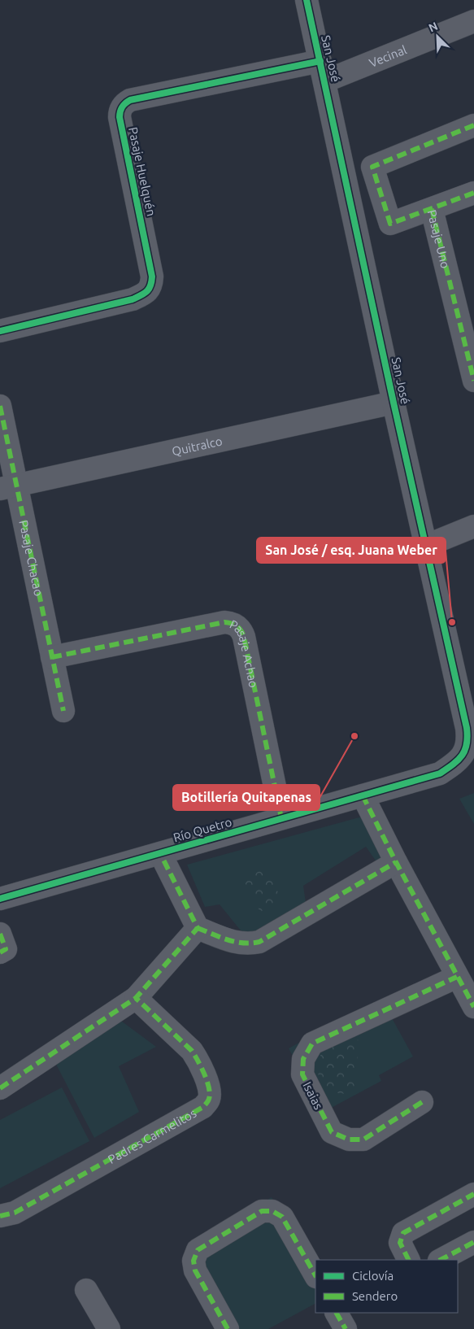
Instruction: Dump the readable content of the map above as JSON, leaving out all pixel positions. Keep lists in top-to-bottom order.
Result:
{
  "streets": {
    "street": [
      "Vecinal",
      "San José",
      "Pasaje Huelquén",
      "Pasaje Uno",
      "Quitralco",
      "Pasaje Chacao",
      "Pasaje Achao",
      "Río Quetro",
      "Isaias",
      "Padres Carmelitos"
    ]
  },
  "crossings": [
    ["Vecinal", "San José"],
    ["Vecinal", "Pasaje Huelquén"],
    ["San José", "Pasaje Huelquén"],
    ["San José", "Quitralco"],
    ["San José", "Río Quetro"],
    ["Quitralco", "Pasaje Chacao"],
    ["Pasaje Chacao", "Pasaje Achao"],
    ["Pasaje Achao", "Río Quetro"]
  ],
  "places": ["San José / esq. Juana Weber", "Botillería Quitapenas"],
  "legend": ["Ciclovía", "Sendero"],
  "north": "top left"
}
